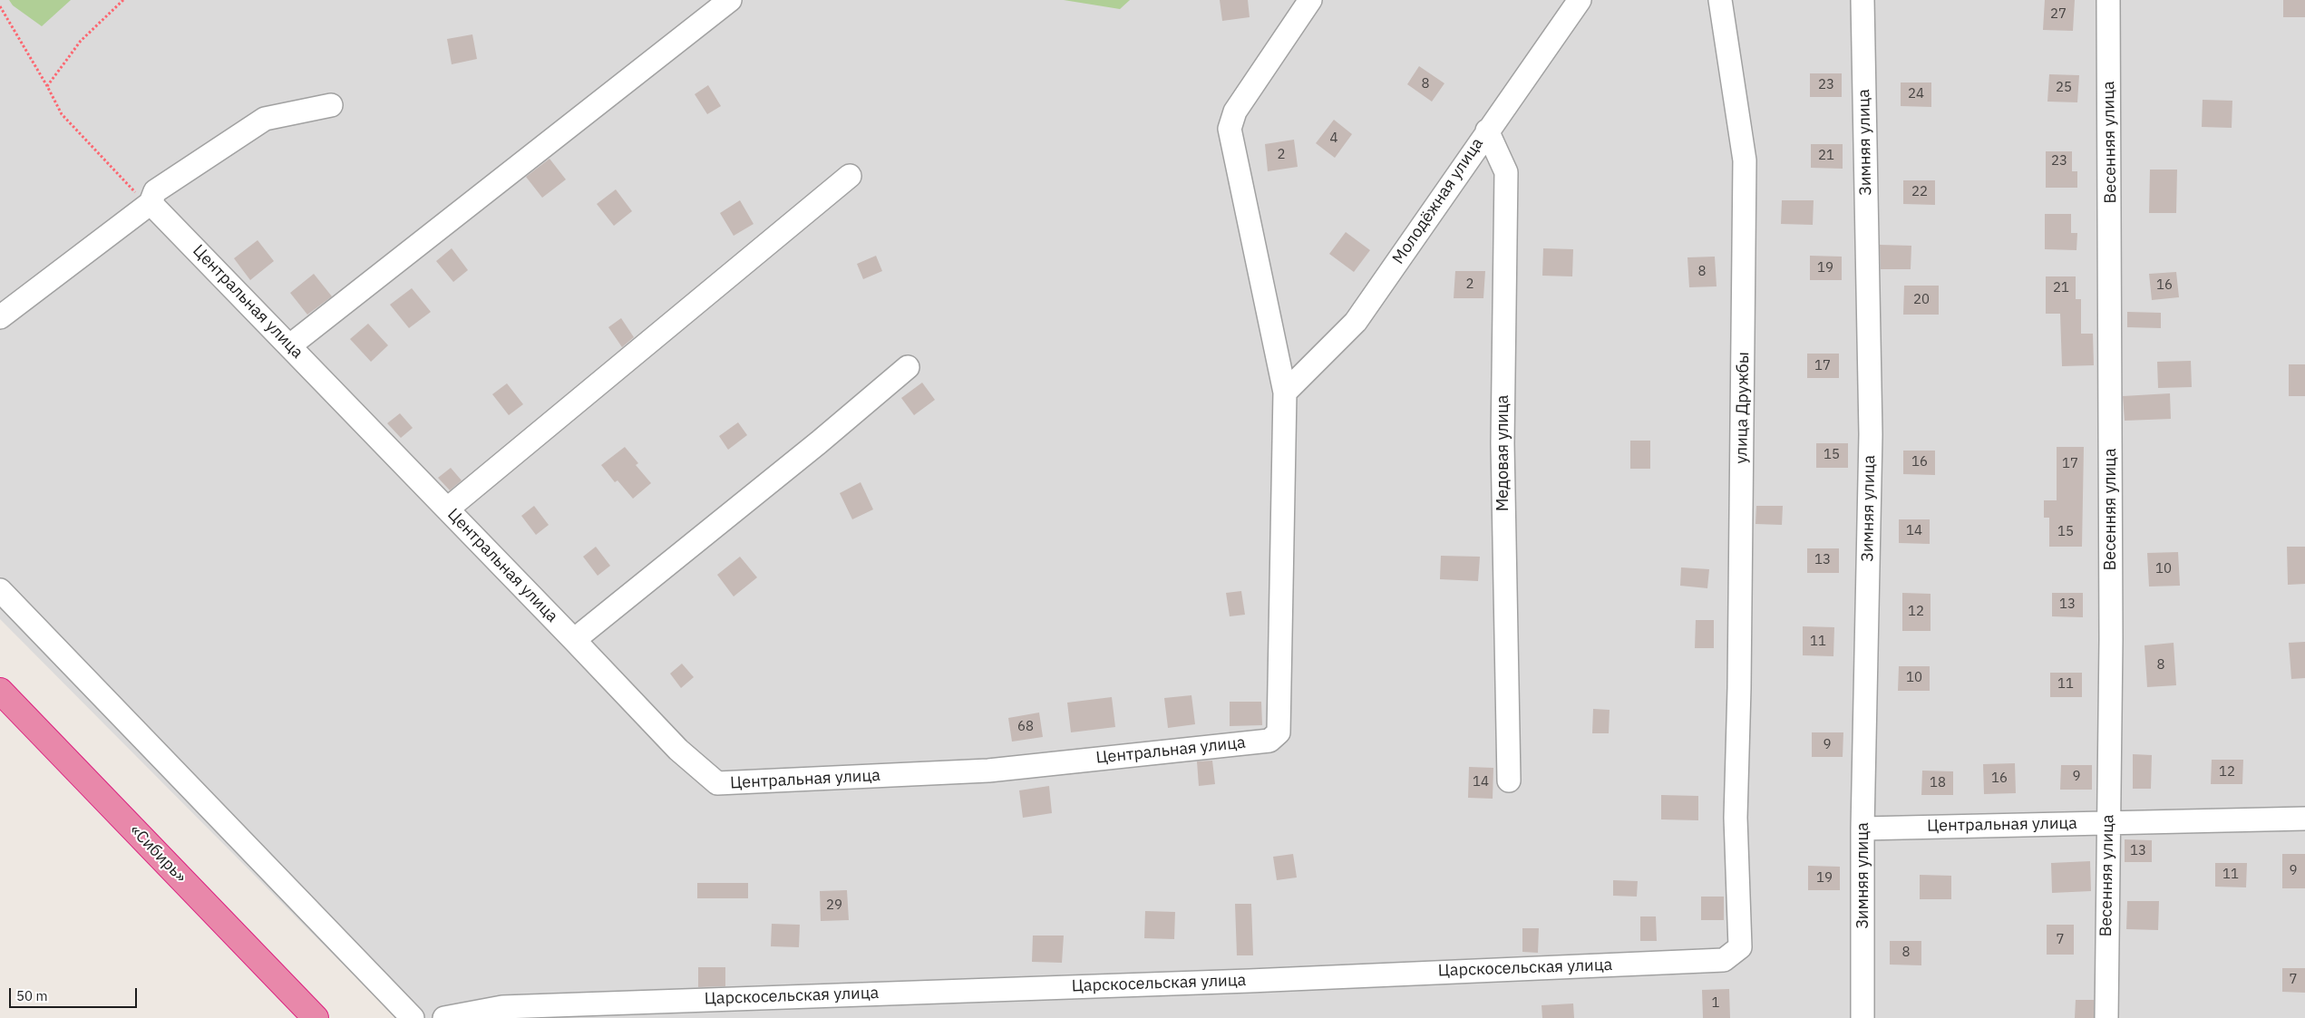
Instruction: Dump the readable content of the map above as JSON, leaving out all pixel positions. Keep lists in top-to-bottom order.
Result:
{
  "streets": {
    "highway": ["«Сибирь»"],
    "street": [
      "Зимняя улица",
      "Весенняя улица",
      "Молодёжная улица",
      "Центральная улица",
      "улица Дружбы",
      "Медовая улица",
      "Царскосельская улица"
    ]
  },
  "crossings": [
    ["Зимняя улица", "Центральная улица"],
    ["Весенняя улица", "Центральная улица"],
    ["Молодёжная улица", "Центральная улица"],
    ["Молодёжная улица", "Медовая улица"],
    ["улица Дружбы", "Царскосельская улица"]
  ],
  "house_numbers": [
    "27",
    "8",
    "23",
    "25",
    "24",
    "4",
    "2",
    "21",
    "23",
    "22",
    "19",
    "8",
    "2",
    "16",
    "21",
    "20",
    "17",
    "15",
    "16",
    "17",
    "14",
    "15",
    "13",
    "10",
    "13",
    "12",
    "11",
    "8",
    "10",
    "11",
    "68",
    "9",
    "12",
    "9",
    "16",
    "14",
    "18",
    "13",
    "9",
    "11",
    "19",
    "29",
    "7",
    "8",
    "7",
    "1"
  ],
  "scale_bar": "50 m"
}
